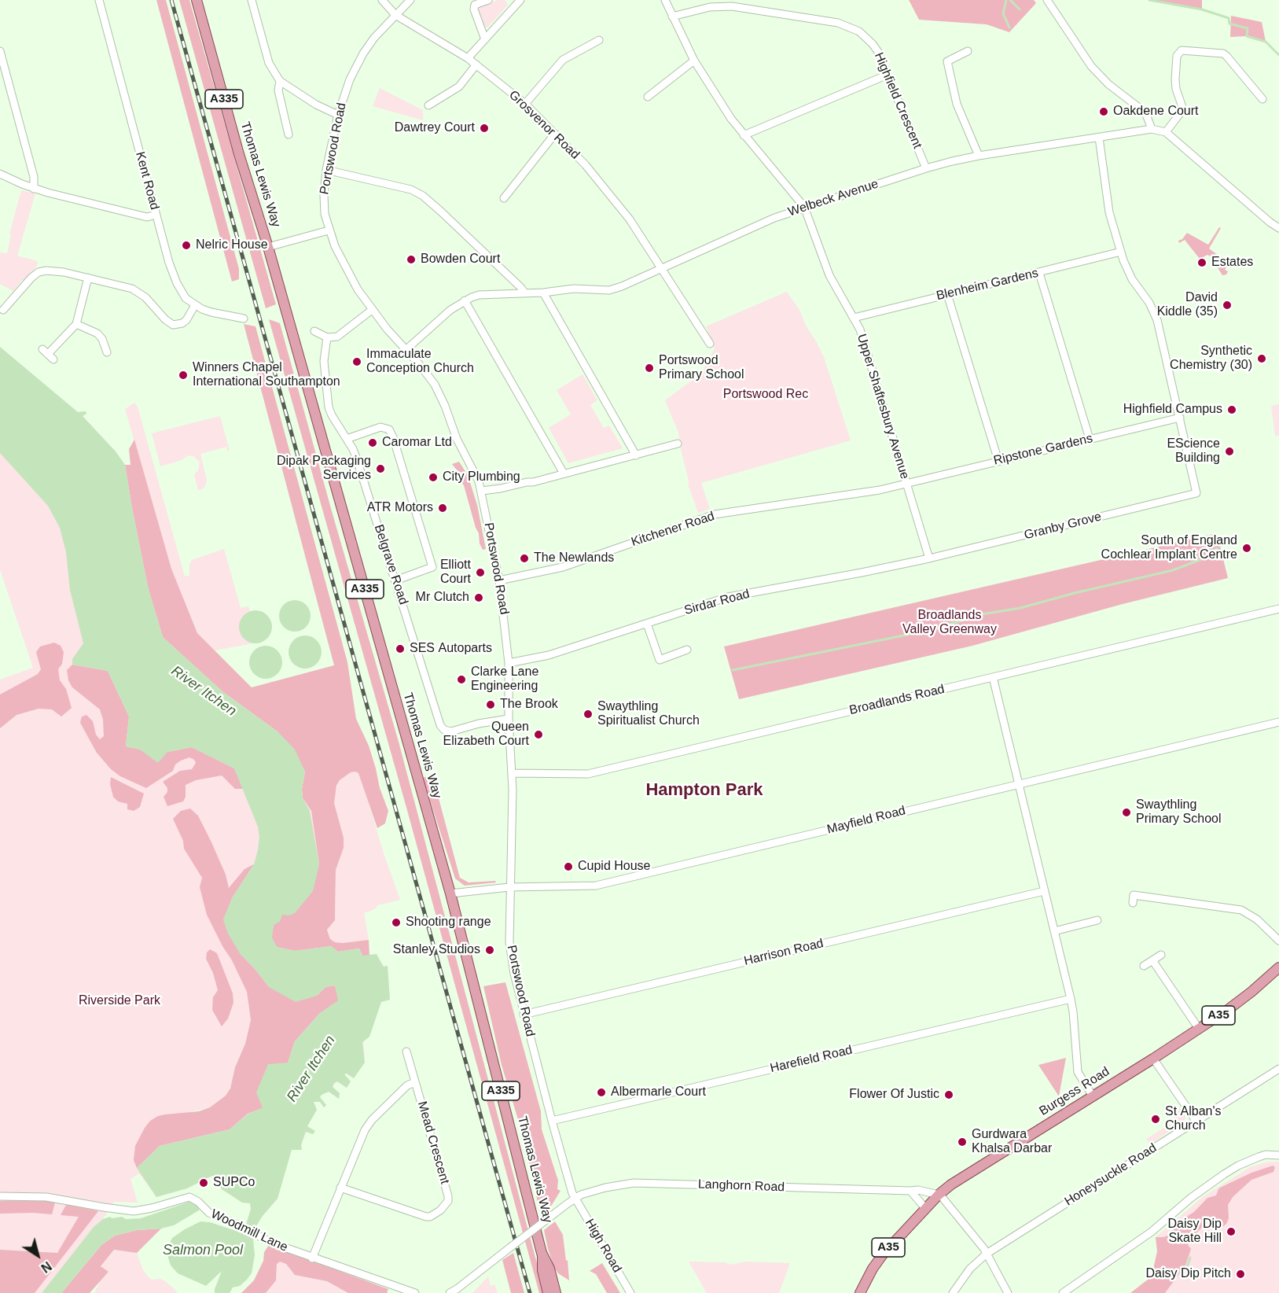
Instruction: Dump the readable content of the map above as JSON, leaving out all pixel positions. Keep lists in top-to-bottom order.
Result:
{
  "streets": {
    "main road": [
      "A335",
      "Thomas Lewis Way",
      "A35",
      "Burgess Road"
    ],
    "street": [
      "Highfield Crescent",
      "Grosvenor Road",
      "Portswood Road",
      "Kent Road",
      "Welbeck Avenue",
      "Blenheim Gardens",
      "Upper Shaftesbury Avenue",
      "Ripstone Gardens",
      "Granby Grove",
      "Kitchener Road",
      "Belgrave Road",
      "Sirdar Road",
      "Broadlands Road",
      "Mayfield Road",
      "Harrison Road",
      "Harefield Road",
      "Mead Crescent",
      "Honeysuckle Road",
      "Langhorn Road",
      "Woodmill Lane",
      "High Road"
    ]
  },
  "crossings": [
    ["Highfield Crescent", "Welbeck Avenue"],
    ["Grosvenor Road", "Portswood Road"],
    ["Grosvenor Road", "Welbeck Avenue"],
    ["Portswood Road", "Thomas Lewis Way"],
    ["Portswood Road", "Kitchener Road"],
    ["Portswood Road", "Belgrave Road"],
    ["Portswood Road", "Sirdar Road"],
    ["Portswood Road", "Broadlands Road"],
    ["Portswood Road", "Mayfield Road"],
    ["Portswood Road", "Harrison Road"],
    ["Portswood Road", "Harefield Road"],
    ["Portswood Road", "Langhorn Road"],
    ["Portswood Road", "High Road"],
    ["Thomas Lewis Way", "Mayfield Road"],
    ["Welbeck Avenue", "Upper Shaftesbury Avenue"],
    ["Blenheim Gardens", "Upper Shaftesbury Avenue"],
    ["Upper Shaftesbury Avenue", "Ripstone Gardens"],
    ["Upper Shaftesbury Avenue", "Granby Grove"],
    ["Upper Shaftesbury Avenue", "Kitchener Road"],
    ["Upper Shaftesbury Avenue", "Sirdar Road"],
    ["Ripstone Gardens", "Granby Grove"],
    ["Ripstone Gardens", "Kitchener Road"],
    ["Granby Grove", "Sirdar Road"],
    ["Burgess Road", "Langhorn Road"],
    ["Langhorn Road", "High Road"]
  ],
  "districts": ["Hampton Park"],
  "water": ["River Itchen", "Salmon Pool"],
  "parks": ["Portswood Rec", "Broadlands Valley Greenway", "Riverside Park"],
  "places": [
    "Oakdene Court",
    "Dawtrey Court",
    "Nelric House",
    "Bowden Court",
    "Estates",
    "David Kiddle (35)",
    "Synthetic Chemistry (30)",
    "Immaculate Conception Church",
    "Portswood Primary School",
    "Winners Chapel International Southampton",
    "Highfield Campus",
    "Caromar Ltd",
    "EScience Building",
    "Dipak Packaging Services",
    "City Plumbing",
    "ATR Motors",
    "South of England Cochlear Implant Centre",
    "The Newlands",
    "Elliott Court",
    "Mr Clutch",
    "SES Autoparts",
    "Clarke Lane Engineering",
    "The Brook",
    "Swaythling Spiritualist Church",
    "Queen Elizabeth Court",
    "Swaythling Primary School",
    "Cupid House",
    "Shooting range",
    "Stanley Studios",
    "Albermarle Court",
    "Flower Of Justic",
    "St Alban's Church",
    "Gurdwara Khalsa Darbar",
    "SUPCo",
    "Daisy Dip Skate Hill",
    "Daisy Dip Pitch"
  ],
  "north": "bottom right"
}
